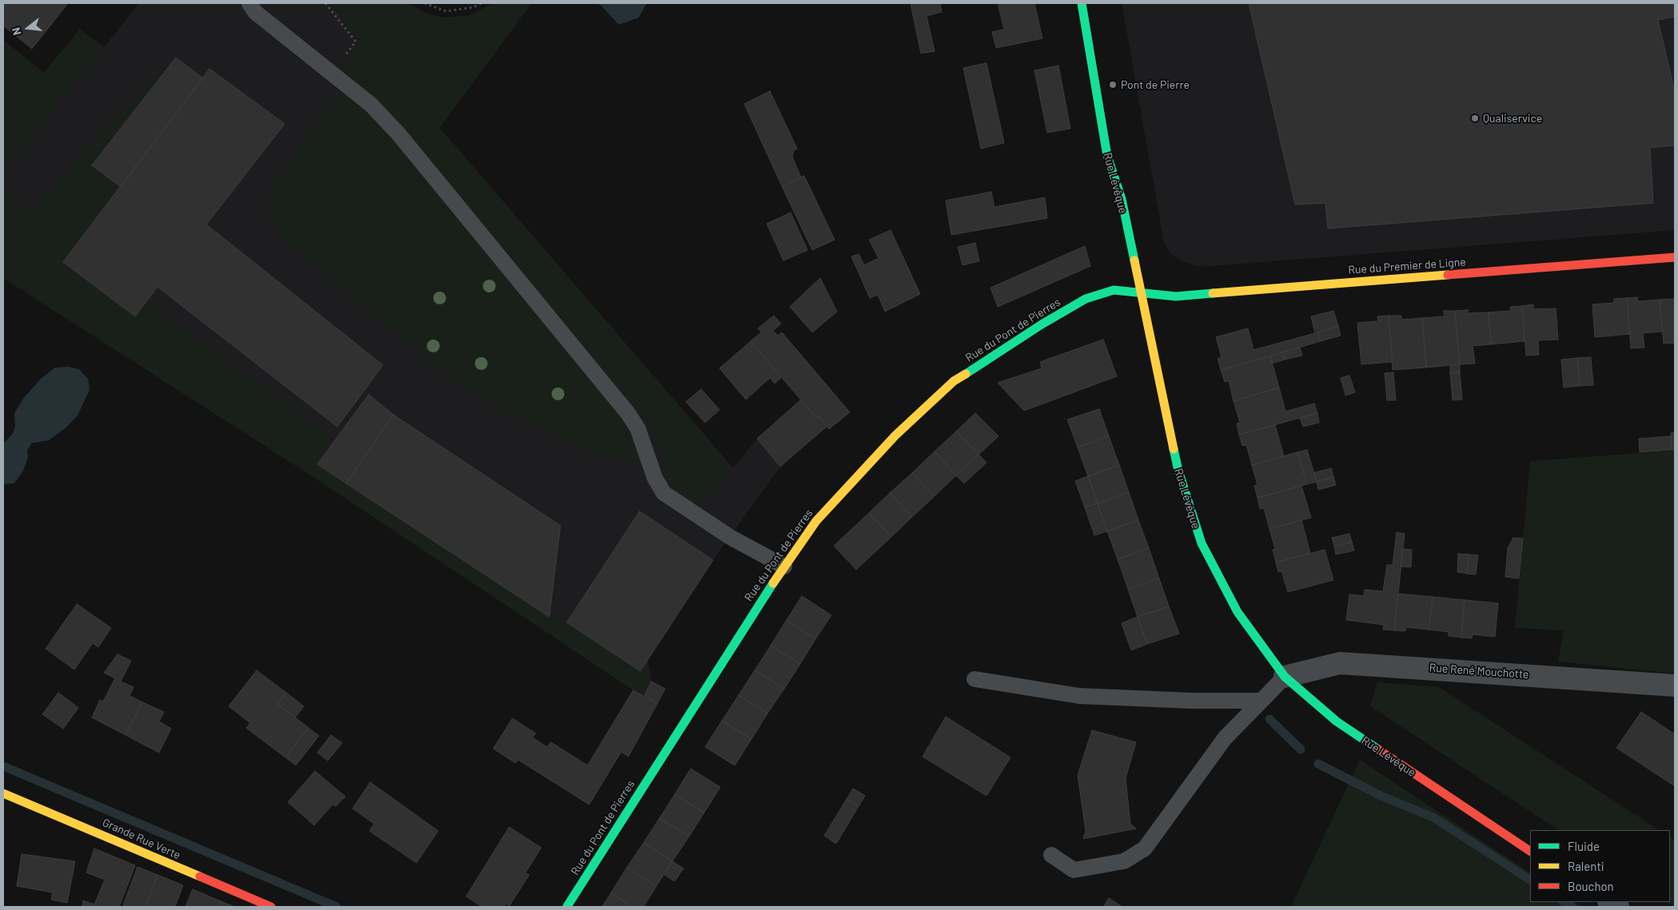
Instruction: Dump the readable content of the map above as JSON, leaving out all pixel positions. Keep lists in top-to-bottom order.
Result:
{
  "streets": {
    "street": [
      "Rue Lévêque",
      "Rue du Premier de Ligne",
      "Rue du Pont de Pierres",
      "Rue René Mouchotte",
      "Grande Rue Verte"
    ]
  },
  "crossings": [
    ["Rue Lévêque", "Rue du Premier de Ligne"],
    ["Rue Lévêque", "Rue du Pont de Pierres"],
    ["Rue Lévêque", "Rue René Mouchotte"],
    ["Rue du Premier de Ligne", "Rue du Pont de Pierres"]
  ],
  "places": ["Pont de Pierre", "Qualiservice"],
  "legend": ["Fluide", "Ralenti", "Bouchon"],
  "north": "left"
}
